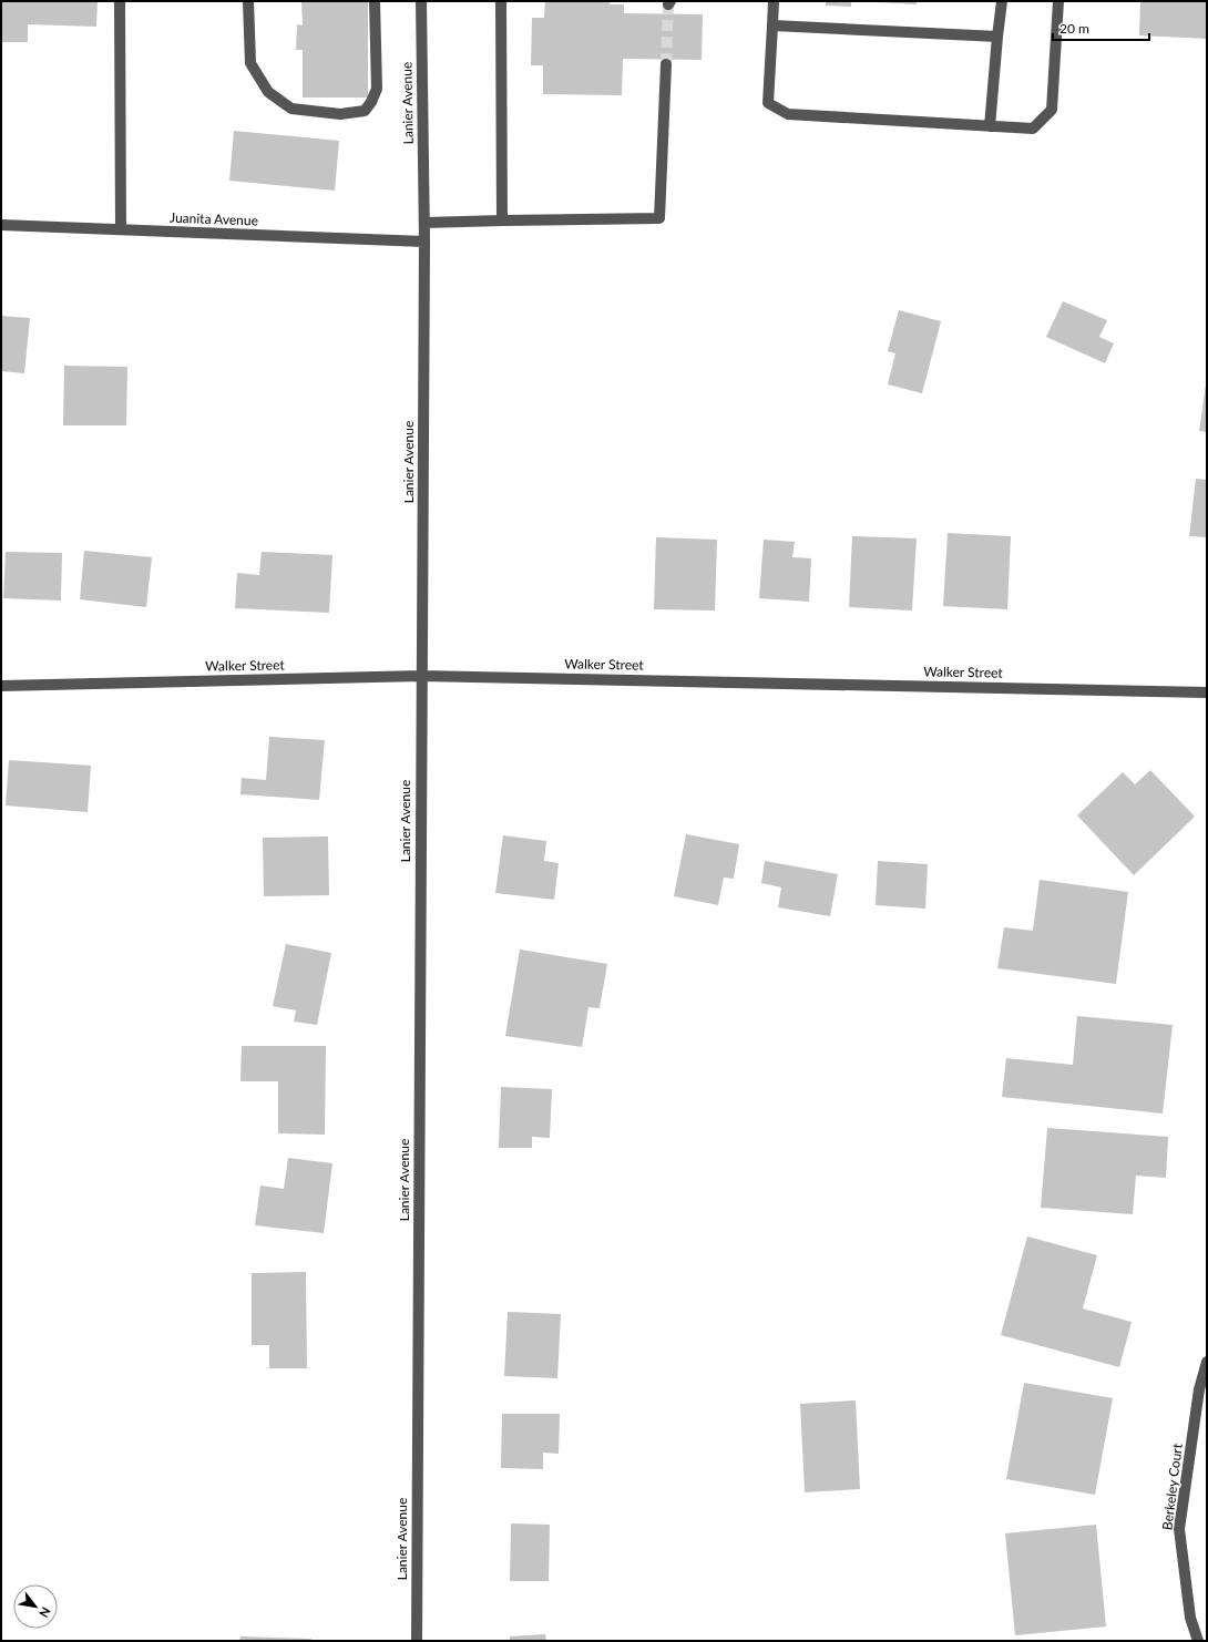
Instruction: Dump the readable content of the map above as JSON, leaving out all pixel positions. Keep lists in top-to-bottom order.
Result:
{
  "streets": {
    "street": [
      "Lanier Avenue",
      "Juanita Avenue",
      "Walker Street",
      "Berkeley Court"
    ]
  },
  "crossings": [
    ["Lanier Avenue", "Juanita Avenue"],
    ["Lanier Avenue", "Walker Street"]
  ],
  "scale_bar": "20 m",
  "north": "bottom right"
}
